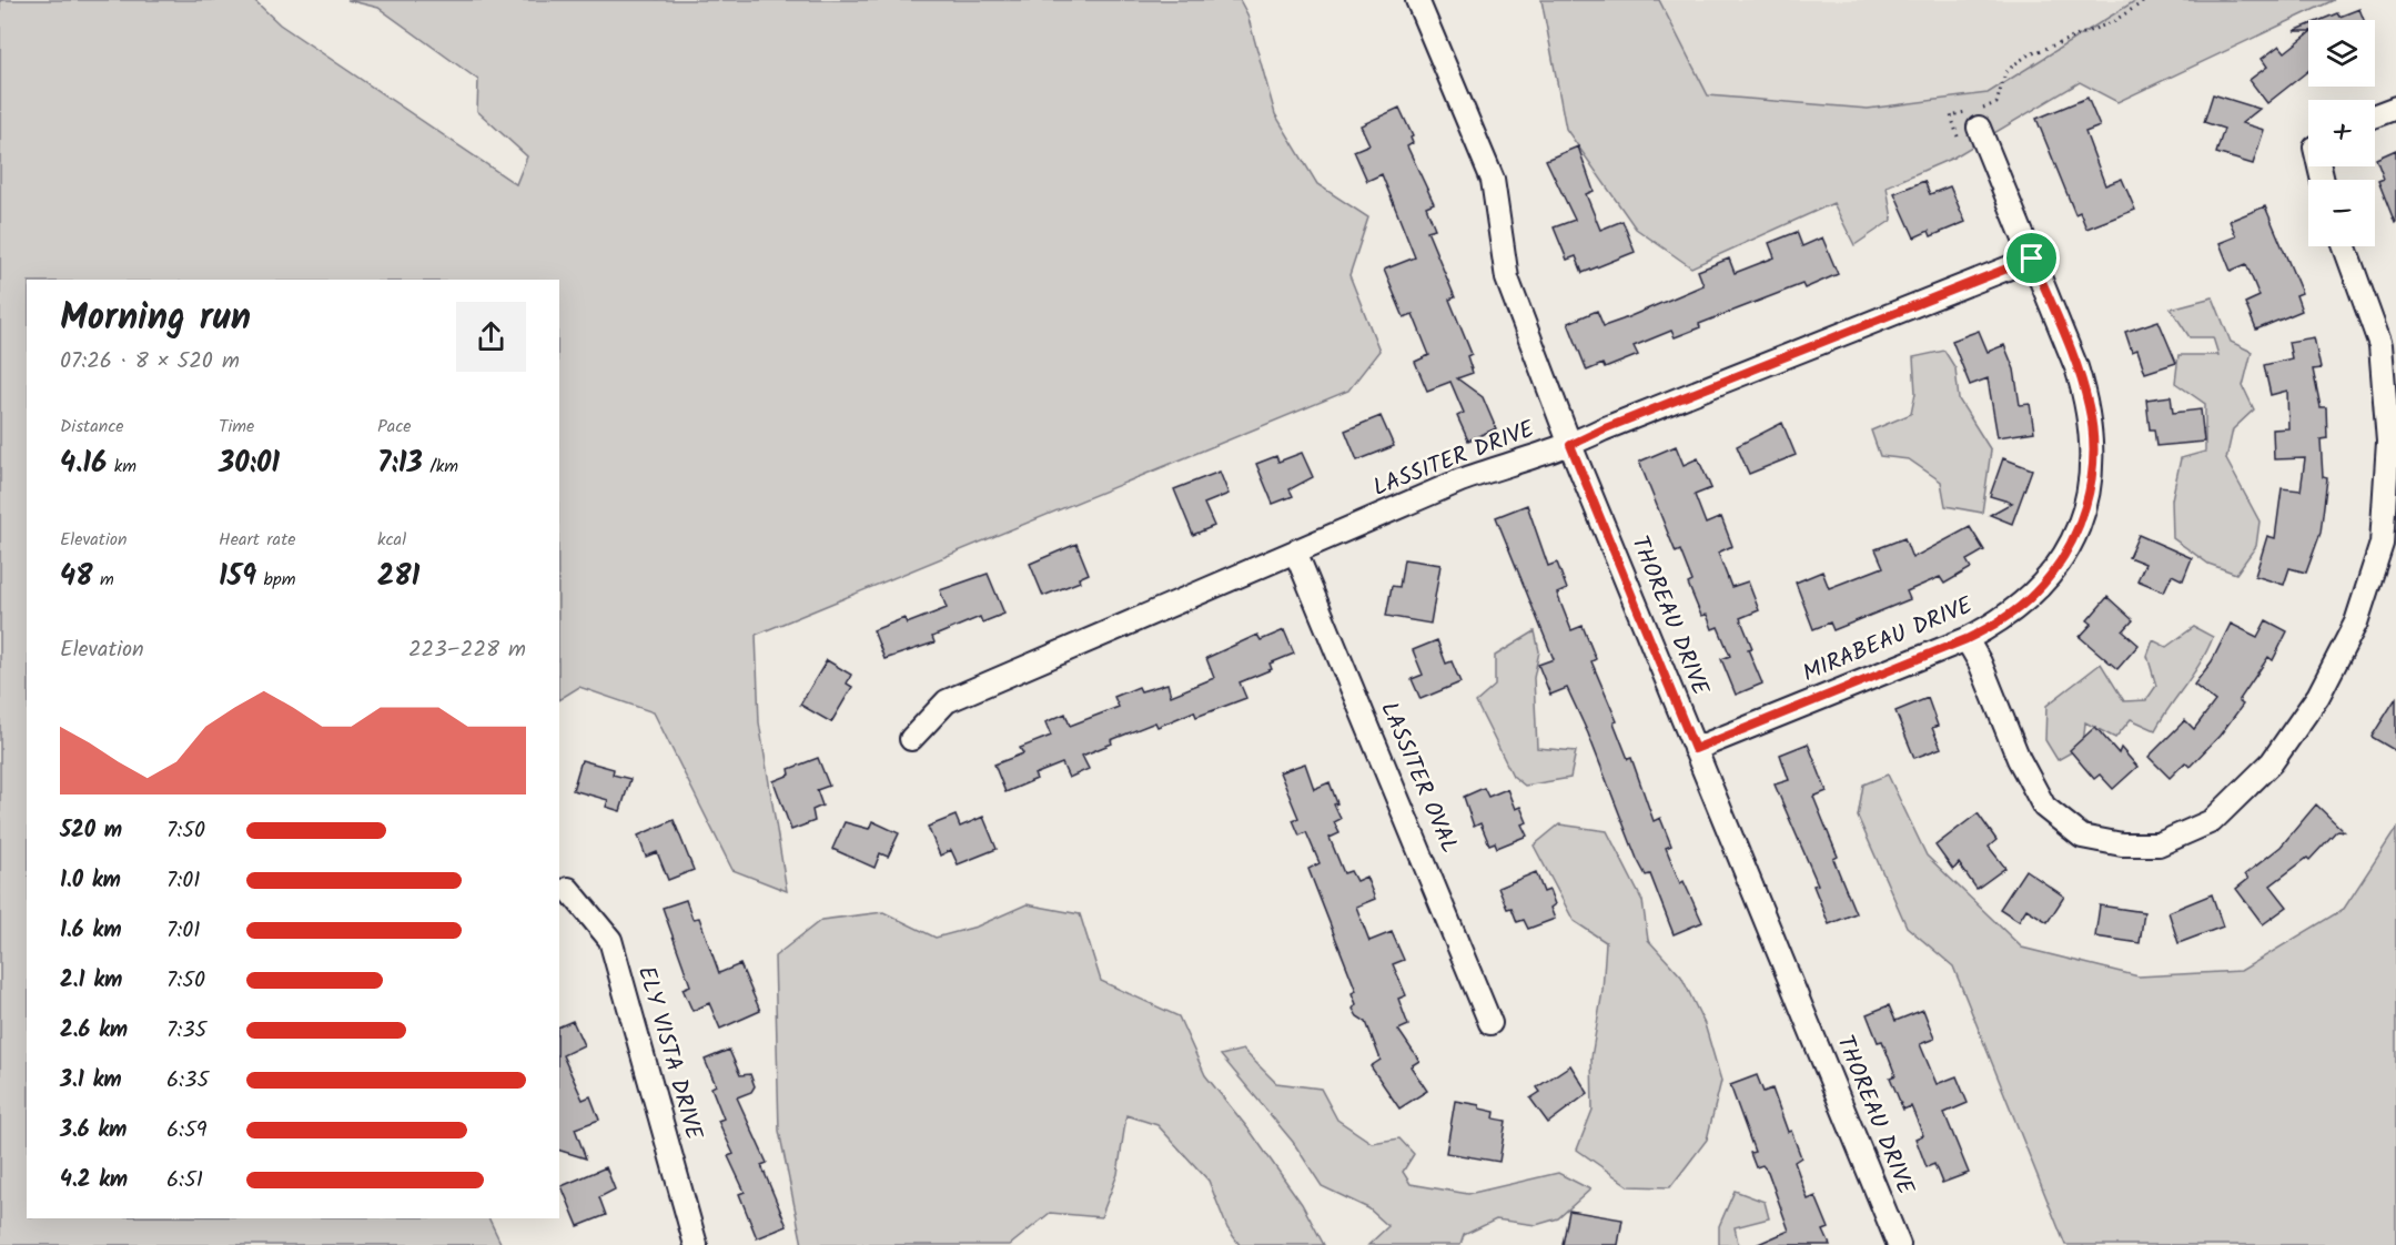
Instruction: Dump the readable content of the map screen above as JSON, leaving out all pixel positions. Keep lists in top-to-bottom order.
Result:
{
  "streets": {
    "street": [
      "LASSITER DRIVE",
      "THOREAU DRIVE",
      "MIRABEAU DRIVE",
      "LASSITER OVAL",
      "ELY VISTA DRIVE"
    ]
  },
  "crossings": [
    ["LASSITER DRIVE", "THOREAU DRIVE"],
    ["LASSITER DRIVE", "MIRABEAU DRIVE"],
    ["LASSITER DRIVE", "LASSITER OVAL"],
    ["THOREAU DRIVE", "MIRABEAU DRIVE"]
  ],
  "page": {
    "map_buttons": ["+", "−"],
    "heading": ["Morning run", "07:26 · 8 × 520 m"],
    "stats": [
      ["Distance", "4.16 km"],
      ["Time", "30:01"],
      ["Pace", "7:13 /km"],
      ["Elevation", "48 m"],
      ["Heart rate", "159 bpm"],
      ["kcal", "281"]
    ],
    "chart": ["Elevation", "223–228 m"],
    "list": [
      {
        "name": "520 m",
        "note": "7:50"
      },
      {
        "name": "1.0 km",
        "note": "7:01"
      },
      {
        "name": "1.6 km",
        "note": "7:01"
      },
      {
        "name": "2.1 km",
        "note": "7:50"
      },
      {
        "name": "2.6 km",
        "note": "7:35"
      },
      {
        "name": "3.1 km",
        "note": "6:35"
      },
      {
        "name": "3.6 km",
        "note": "6:59"
      },
      {
        "name": "4.2 km",
        "note": "6:51"
      }
    ]
  }
}
